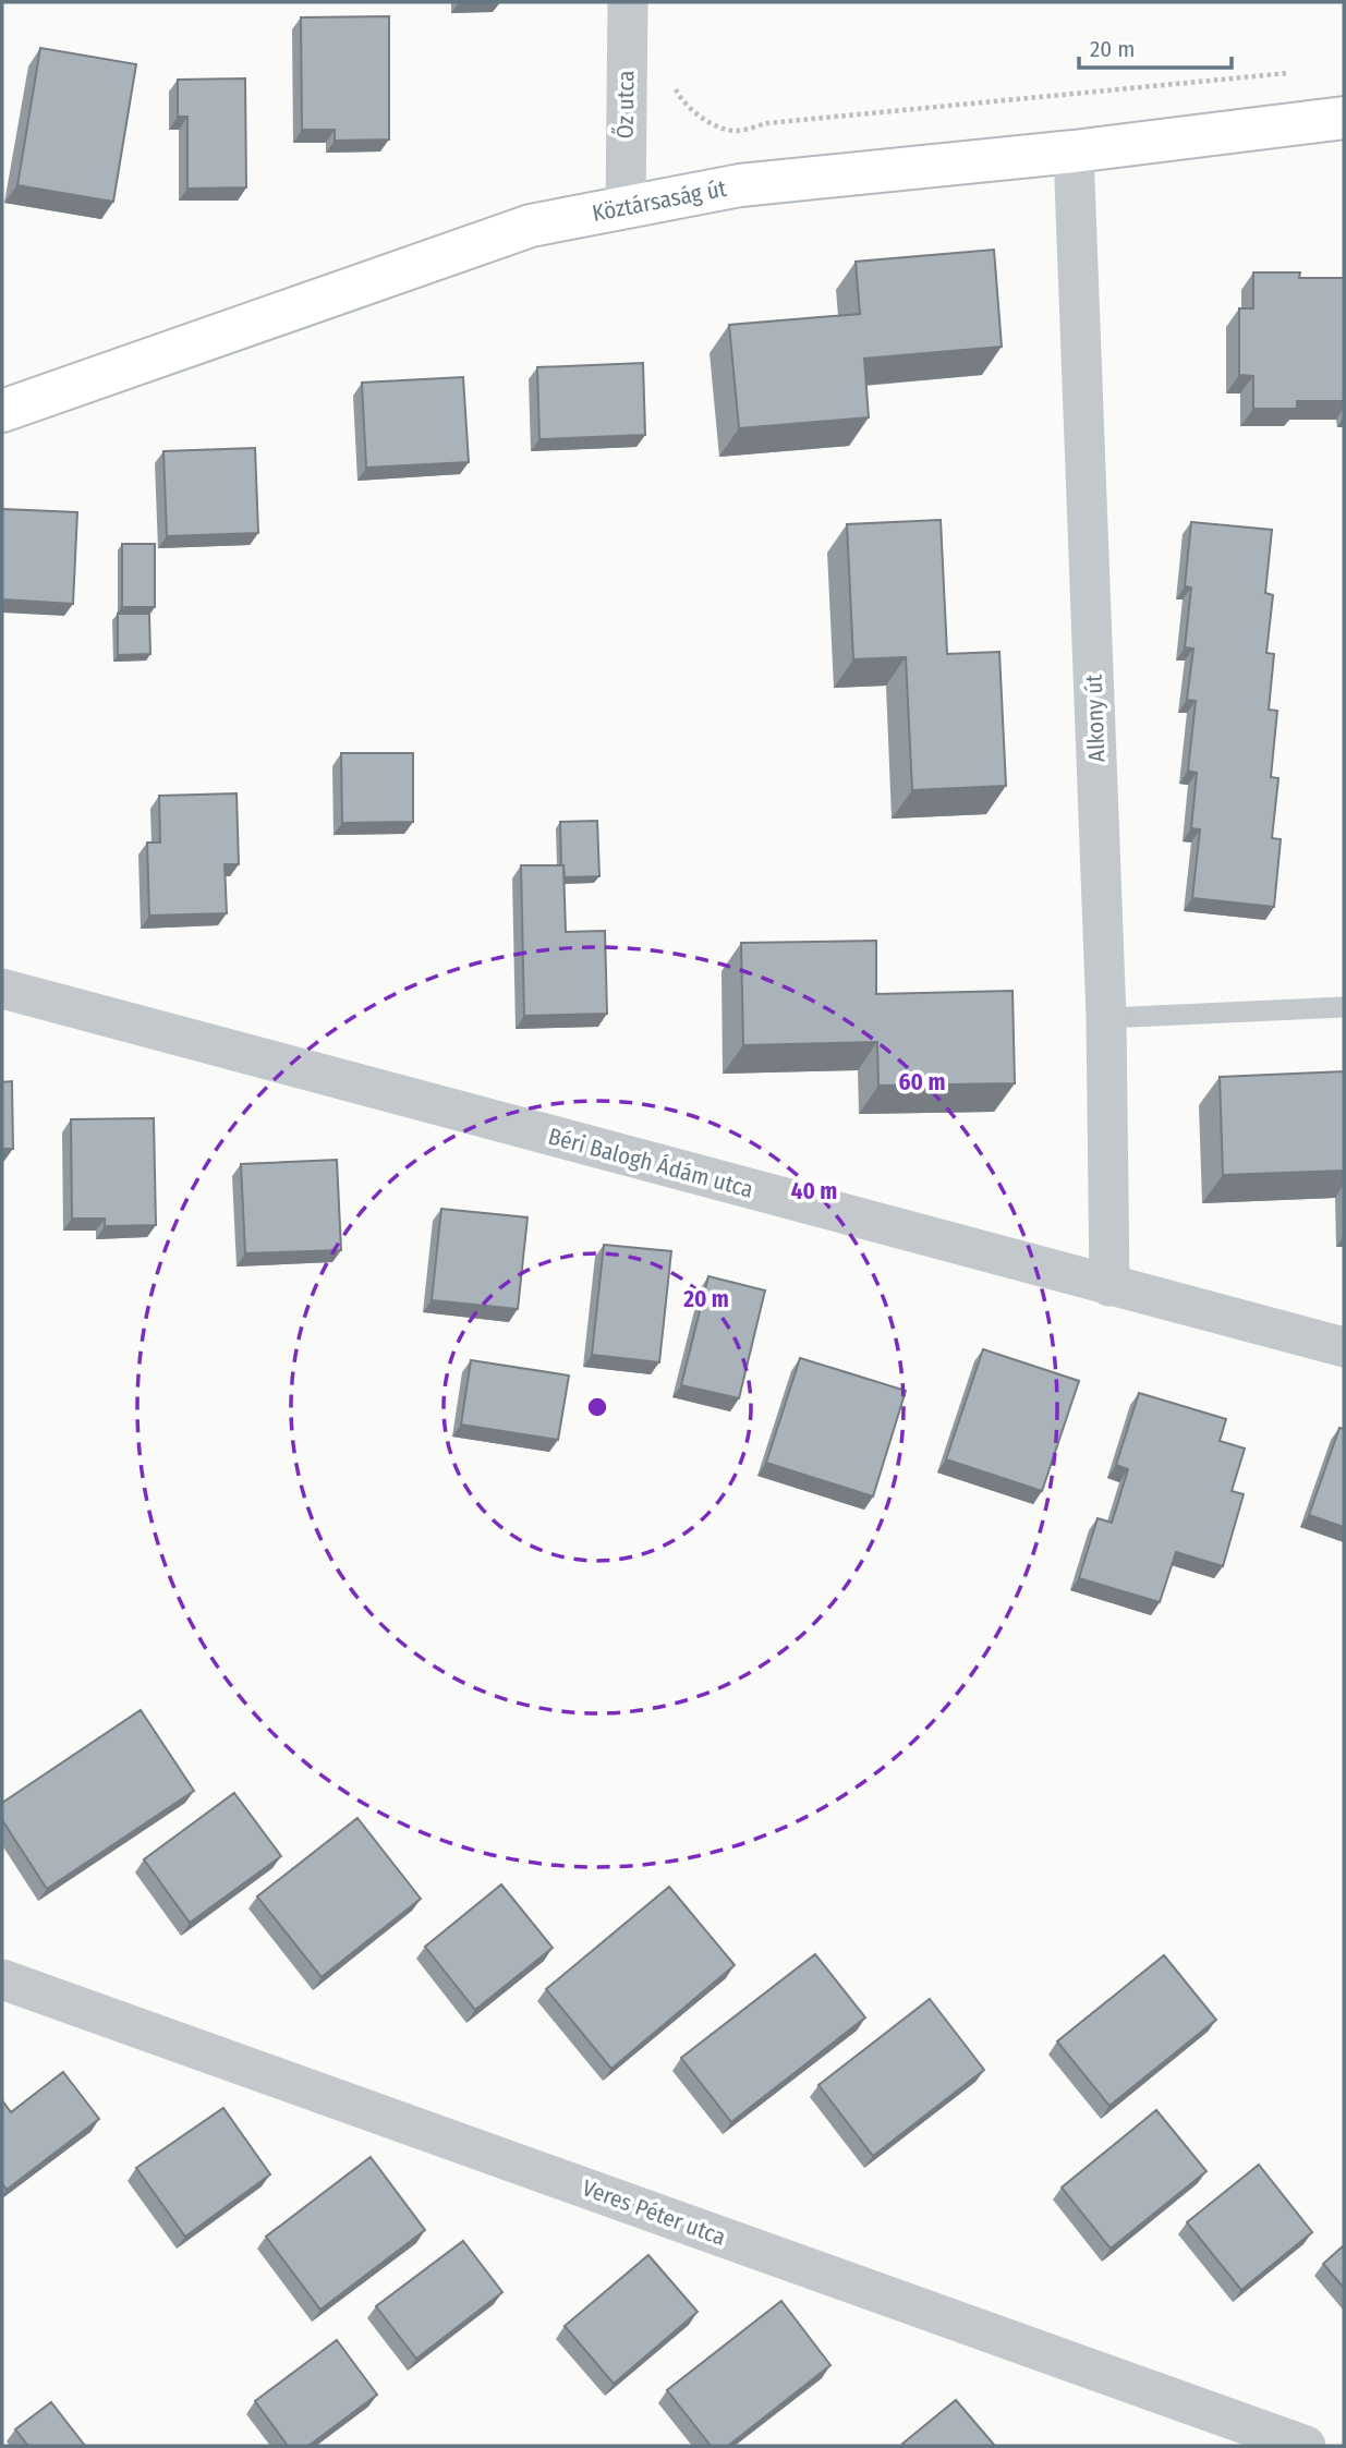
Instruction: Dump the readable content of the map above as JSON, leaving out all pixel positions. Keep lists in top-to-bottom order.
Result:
{
  "streets": {
    "main road": ["Köztársaság út"],
    "street": [
      "Őz utca",
      "Alkony út",
      "Béri Balogh Ádám utca",
      "Veres Péter utca"
    ]
  },
  "crossings": [
    ["Őz utca", "Köztársaság út"],
    ["Köztársaság út", "Alkony út"],
    ["Alkony út", "Béri Balogh Ádám utca"]
  ],
  "scale_bar": "20 m",
  "rings": ["60 m", "40 m", "20 m"]
}
